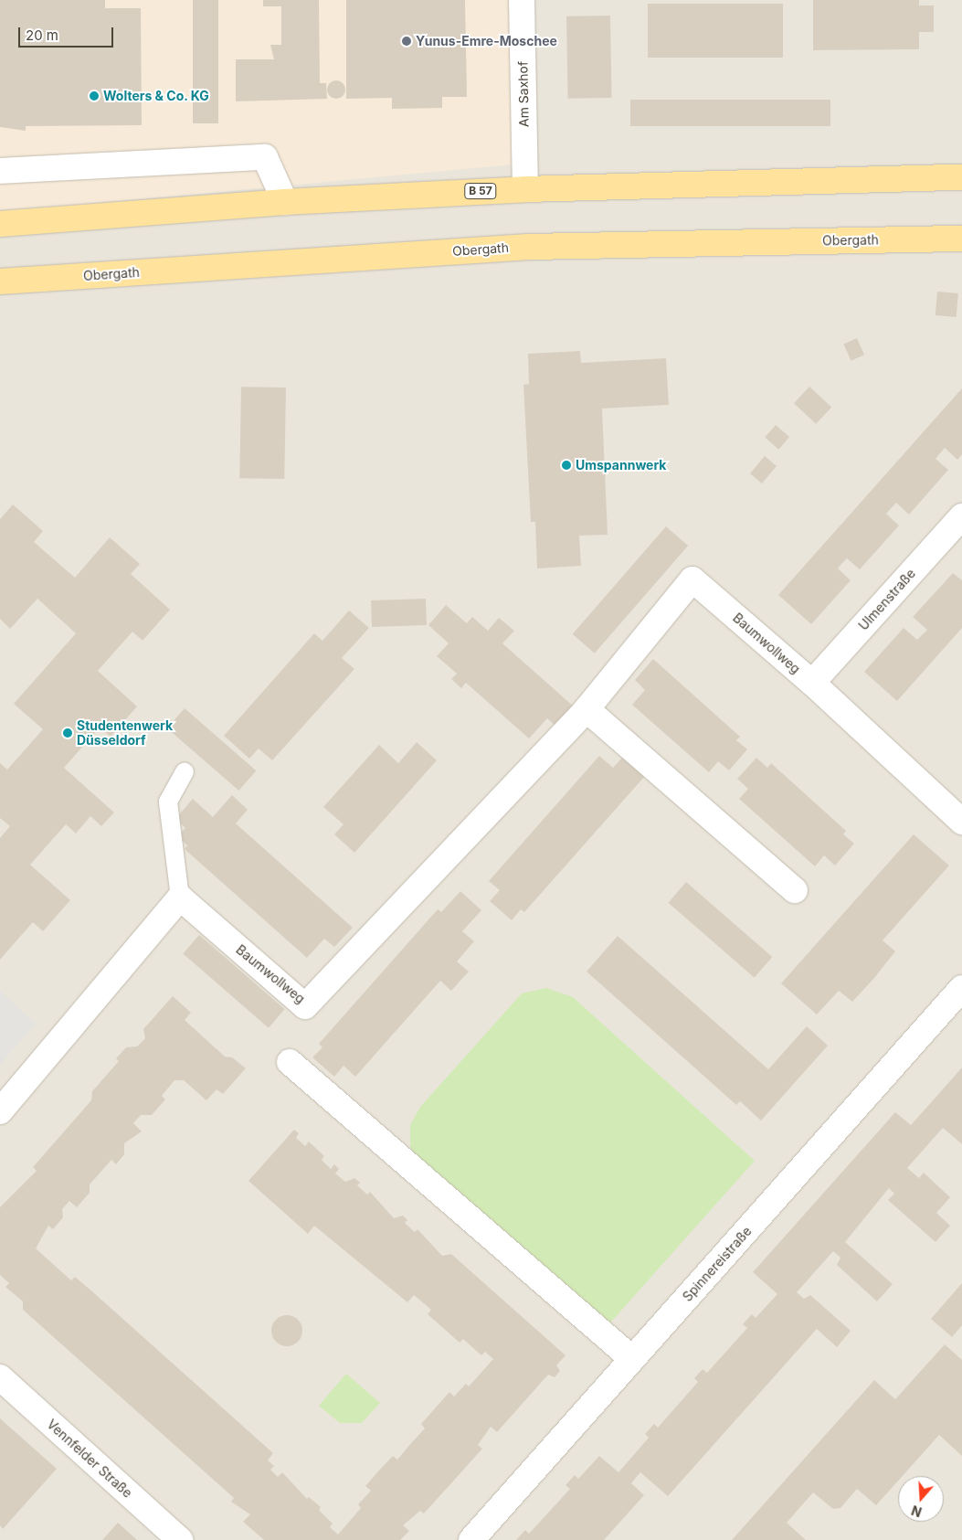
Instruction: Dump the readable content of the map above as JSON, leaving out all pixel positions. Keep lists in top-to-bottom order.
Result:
{
  "streets": {
    "main road": ["B 57", "Obergath"],
    "street": [
      "Am Saxhof",
      "Ulmenstraße",
      "Baumwollweg",
      "Spinnereistraße",
      "Vennfelder Straße"
    ]
  },
  "crossings": [
    ["Am Saxhof", "B 57"],
    ["Ulmenstraße", "Baumwollweg"]
  ],
  "places": [
    "Yunus-Emre-Moschee",
    "Wolters & Co. KG",
    "Umspannwerk",
    "Studentenwerk Düsseldorf"
  ],
  "scale_bar": "20 m",
  "north": "bottom"
}
